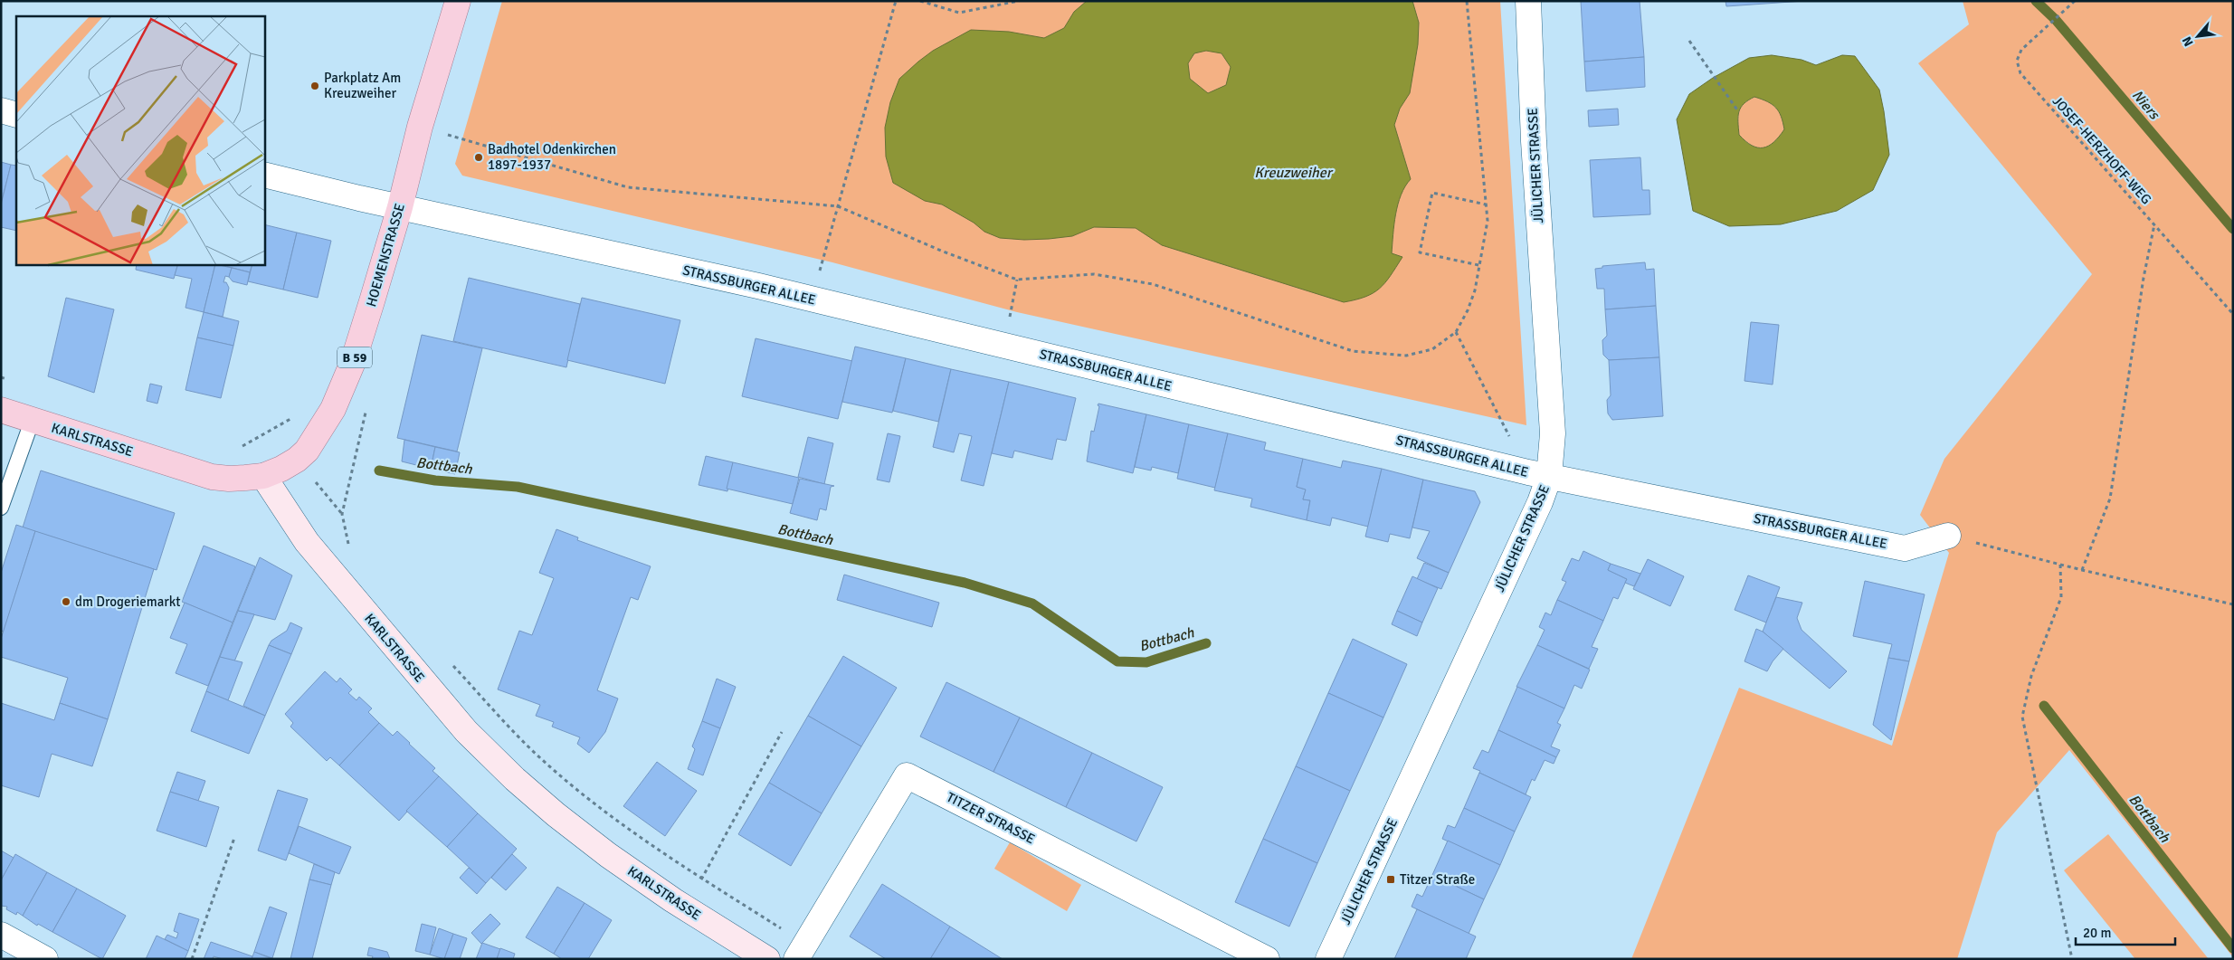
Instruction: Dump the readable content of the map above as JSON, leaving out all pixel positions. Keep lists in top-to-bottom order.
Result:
{
  "streets": {
    "main road": ["HOEMENSTRASSE", "B 59", "KARLSTRASSE"],
    "street": ["JÜLICHER STRASSE", "STRASSBURGER ALLEE", "TITZER STRASSE"],
    "path": ["JOSEF-HERZHOFF-WEG"]
  },
  "crossings": [
    ["JÜLICHER STRASSE", "STRASSBURGER ALLEE"],
    ["HOEMENSTRASSE", "STRASSBURGER ALLEE"],
    ["HOEMENSTRASSE", "KARLSTRASSE"]
  ],
  "water": ["Niers", "Kreuzweiher", "Bottbach"],
  "places": {
    "other": ["Parkplatz Am Kreuzweiher", "Badhotel Odenkirchen 1897-1937", "dm Drogeriemarkt"],
    "transit": ["Titzer Straße"]
  },
  "scale_bar": "20 m",
  "north": "bottom left"
}
